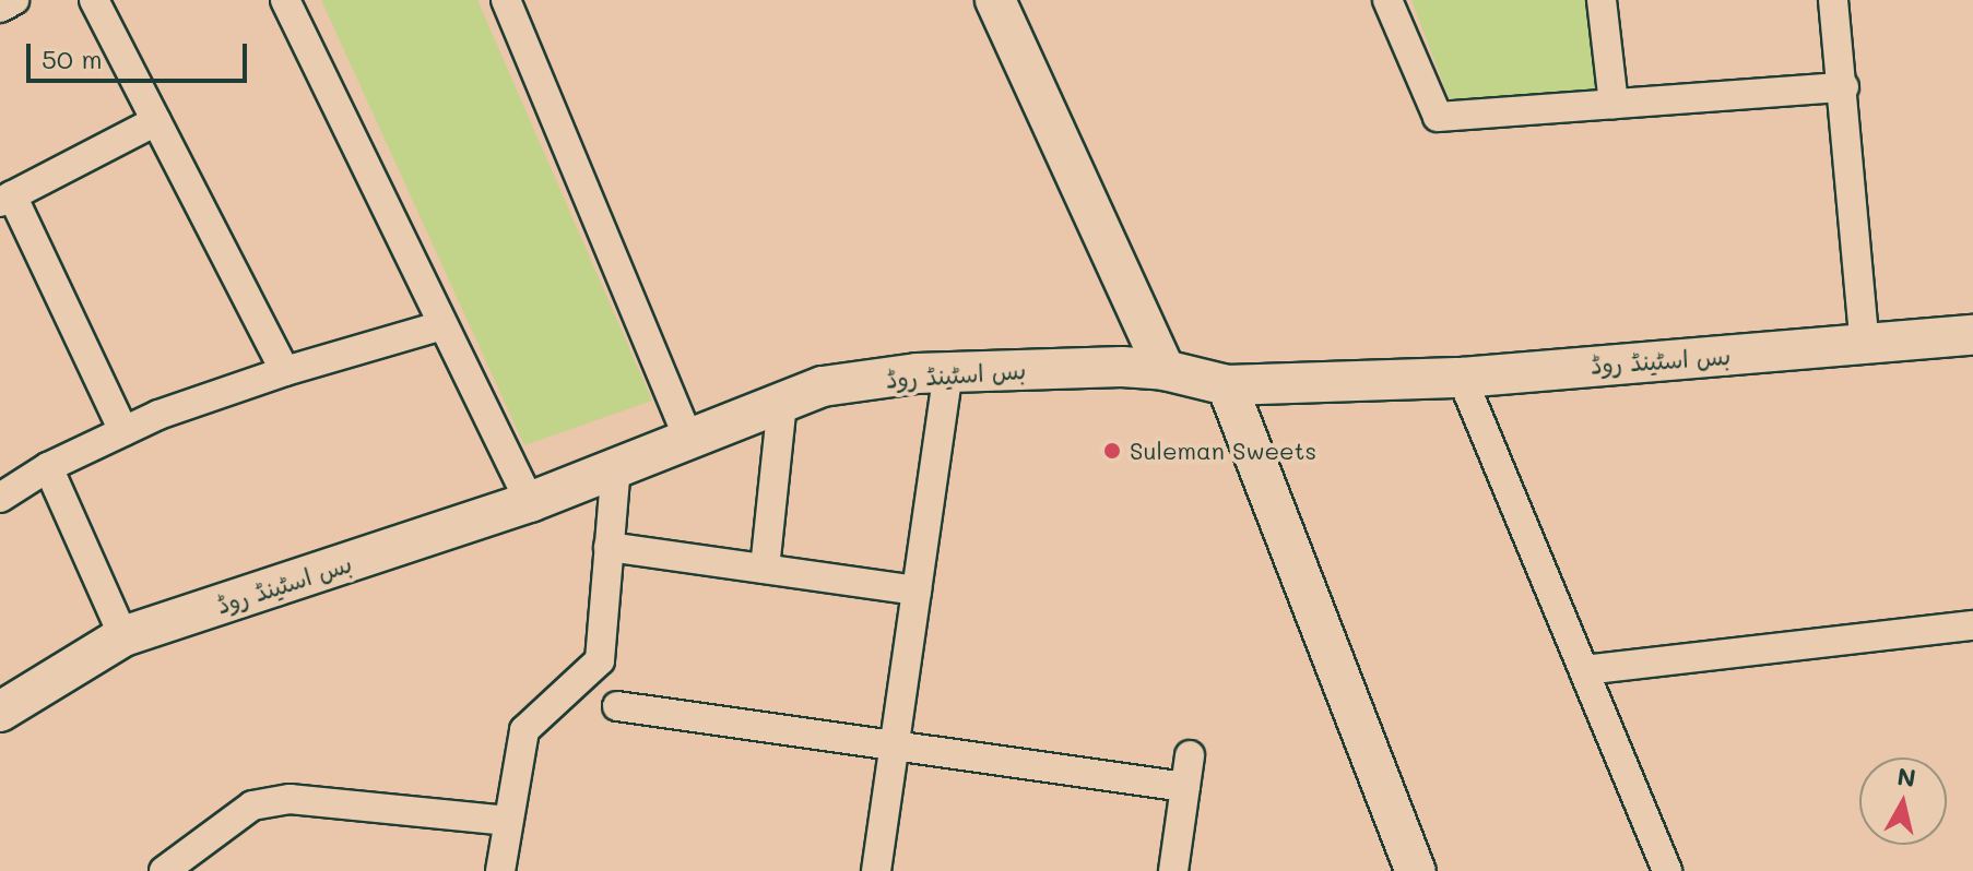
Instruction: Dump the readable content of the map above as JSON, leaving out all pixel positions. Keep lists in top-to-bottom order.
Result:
{
  "streets": {
    "street": ["بس اسٹینڈ روڈ"]
  },
  "places": ["Suleman Sweets"],
  "scale_bar": "50 m",
  "north": "top"
}
